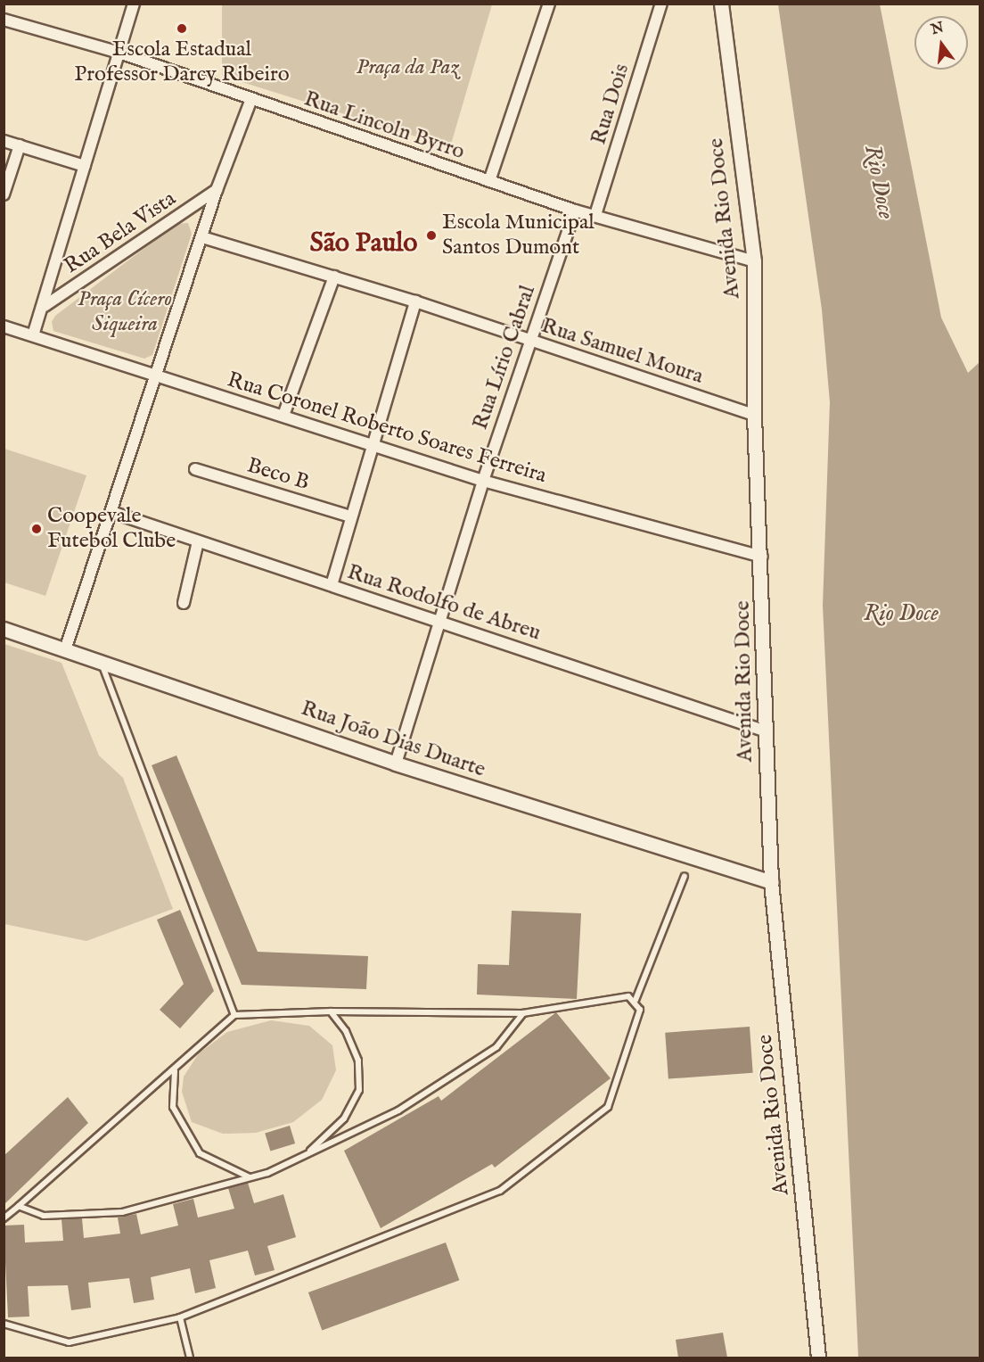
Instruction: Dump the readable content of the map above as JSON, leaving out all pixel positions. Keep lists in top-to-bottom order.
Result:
{
  "streets": {
    "street": [
      "Rua Dois",
      "Rua Lincoln Byrro",
      "Avenida Rio Doce",
      "Rua Bela Vista",
      "Rua Samuel Moura",
      "Rua Lírio Cabral",
      "Rua Coronel Roberto Soares Ferreira",
      "Beco B",
      "Rua Rodolfo de Abreu",
      "Rua João Dias Duarte"
    ]
  },
  "crossings": [
    ["Rua Dois", "Rua Lincoln Byrro"],
    ["Rua Lincoln Byrro", "Avenida Rio Doce"],
    ["Rua Lincoln Byrro", "Rua Lírio Cabral"],
    ["Avenida Rio Doce", "Rua Samuel Moura"],
    ["Avenida Rio Doce", "Rua Coronel Roberto Soares Ferreira"],
    ["Avenida Rio Doce", "Rua Rodolfo de Abreu"],
    ["Avenida Rio Doce", "Rua João Dias Duarte"],
    ["Rua Samuel Moura", "Rua Lírio Cabral"],
    ["Rua Lírio Cabral", "Rua Coronel Roberto Soares Ferreira"],
    ["Rua Lírio Cabral", "Rua Rodolfo de Abreu"],
    ["Rua Lírio Cabral", "Rua João Dias Duarte"]
  ],
  "districts": ["São Paulo"],
  "water": ["Rio Doce"],
  "parks": ["Praça da Paz", "Praça Cícero Siqueira"],
  "places": ["Escola Estadual Professor Darcy Ribeiro", "Escola Municipal Santos Dumont", "Coopevale Futebol Clube"],
  "north": "top"
}
